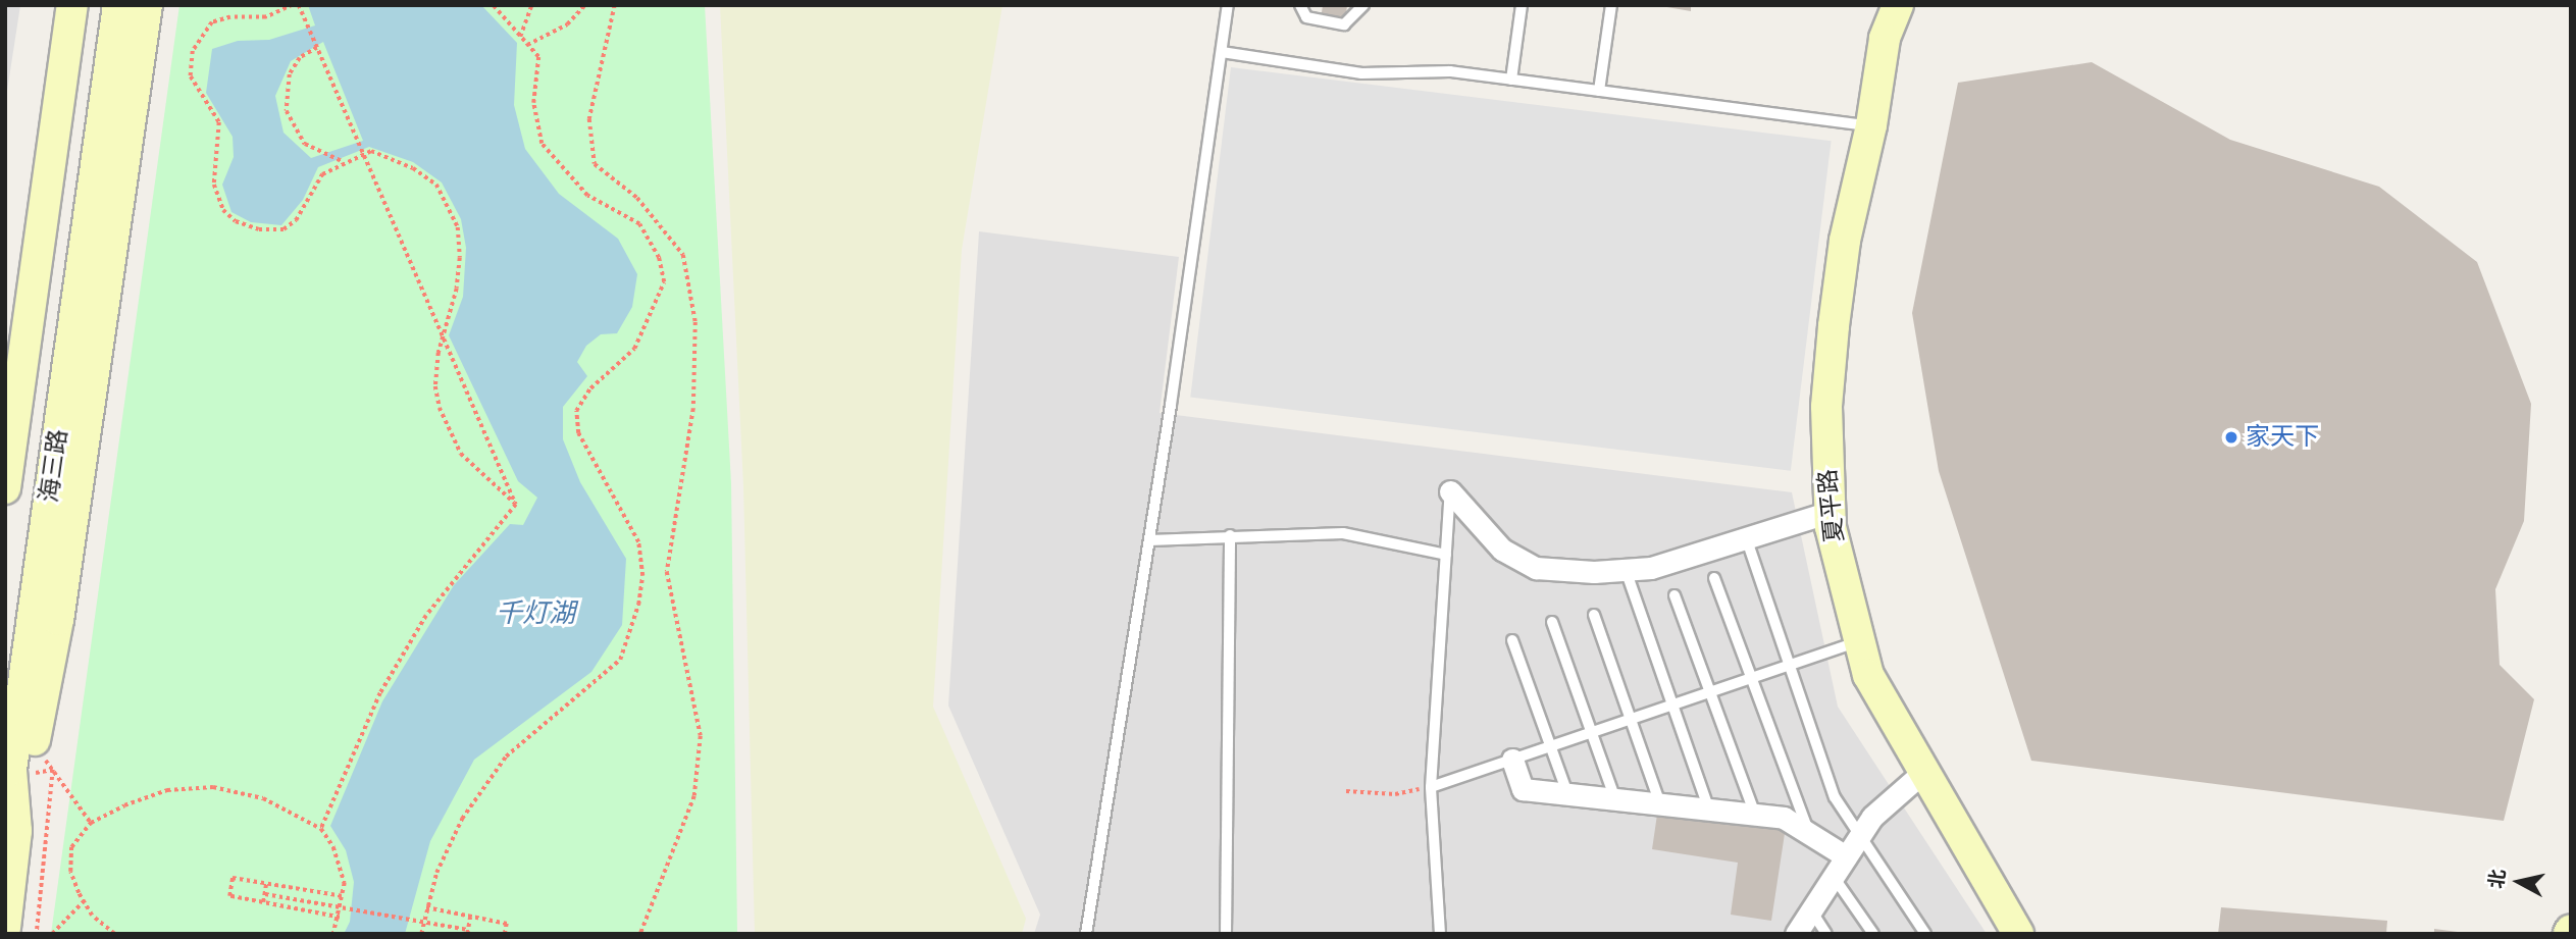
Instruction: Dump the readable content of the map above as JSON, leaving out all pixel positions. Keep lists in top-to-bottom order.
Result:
{
  "streets": {
    "main road": ["海三路", "夏平路"]
  },
  "water": ["千灯湖"],
  "places": ["家天下"],
  "north": "left"
}
